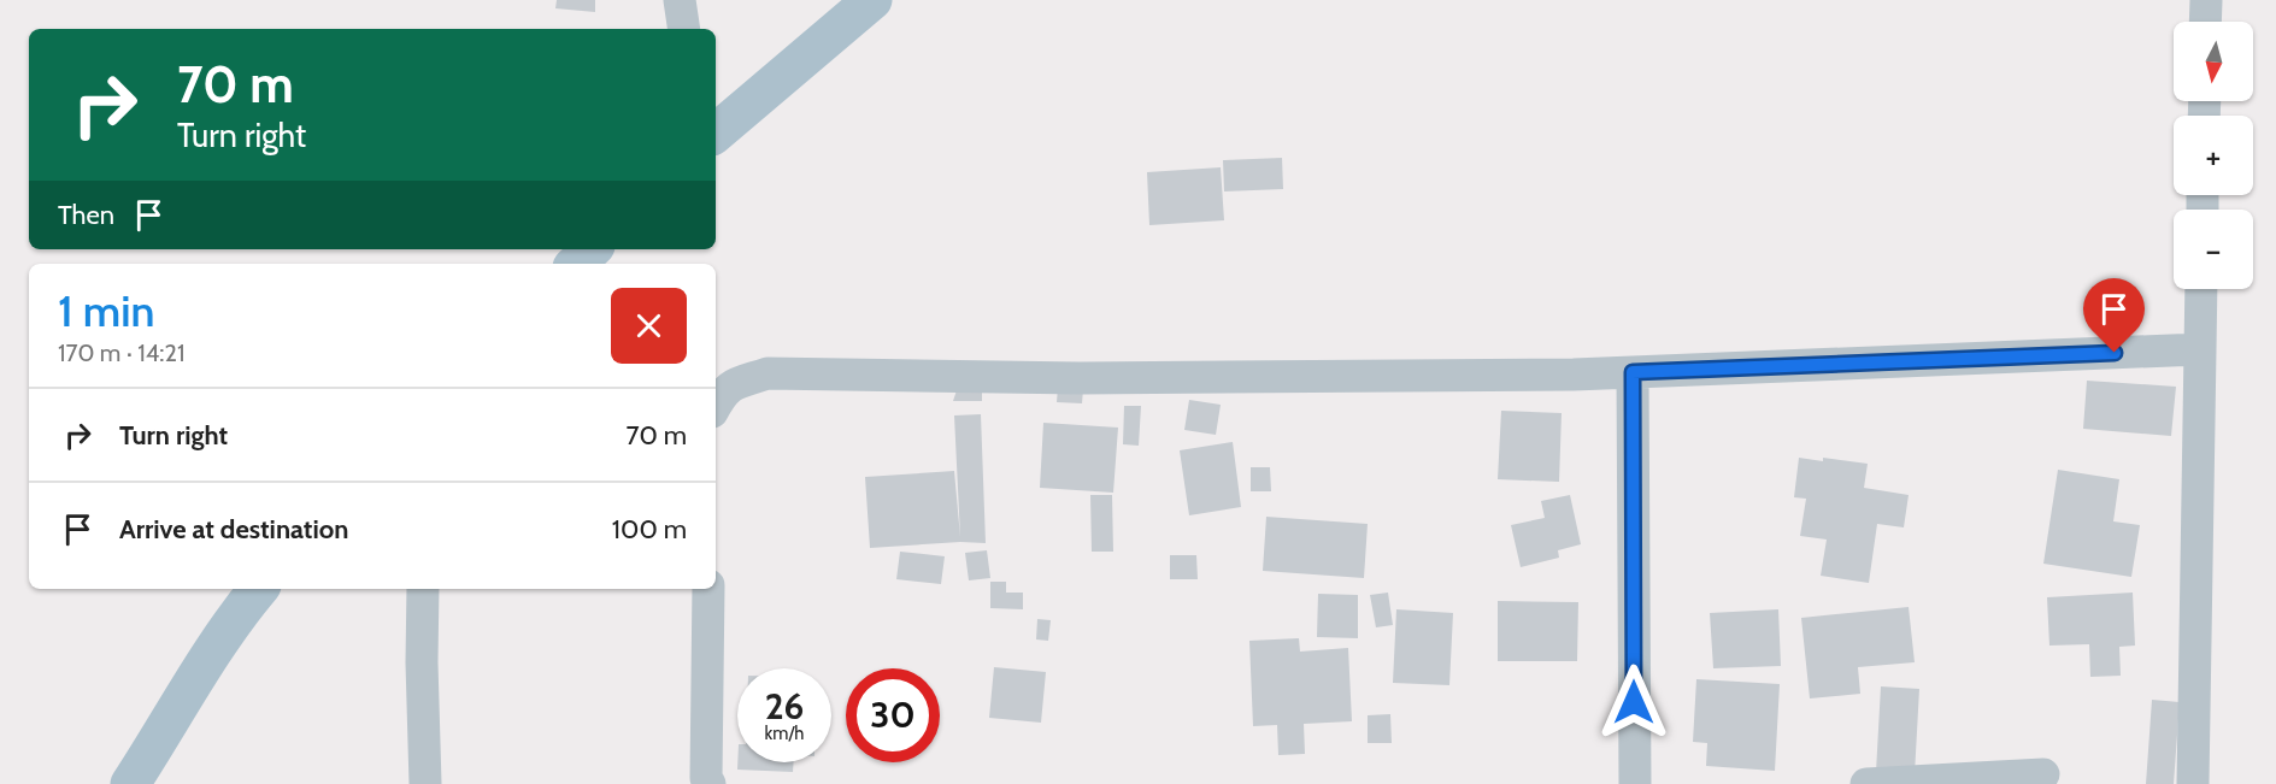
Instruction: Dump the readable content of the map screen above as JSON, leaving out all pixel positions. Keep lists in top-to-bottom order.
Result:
{
  "north": "bottom",
  "page": {
    "map_buttons": ["+", "−"],
    "turn": ["70 m", "Turn right"],
    "then": "Then",
    "heading": ["1 min", "170 m · 14:21"],
    "list": [
      {
        "name": "Turn right",
        "value": "70 m"
      },
      {
        "name": "Arrive at destination",
        "value": "100 m"
      }
    ],
    "speed": "26 km/h",
    "limit": "30"
  }
}
